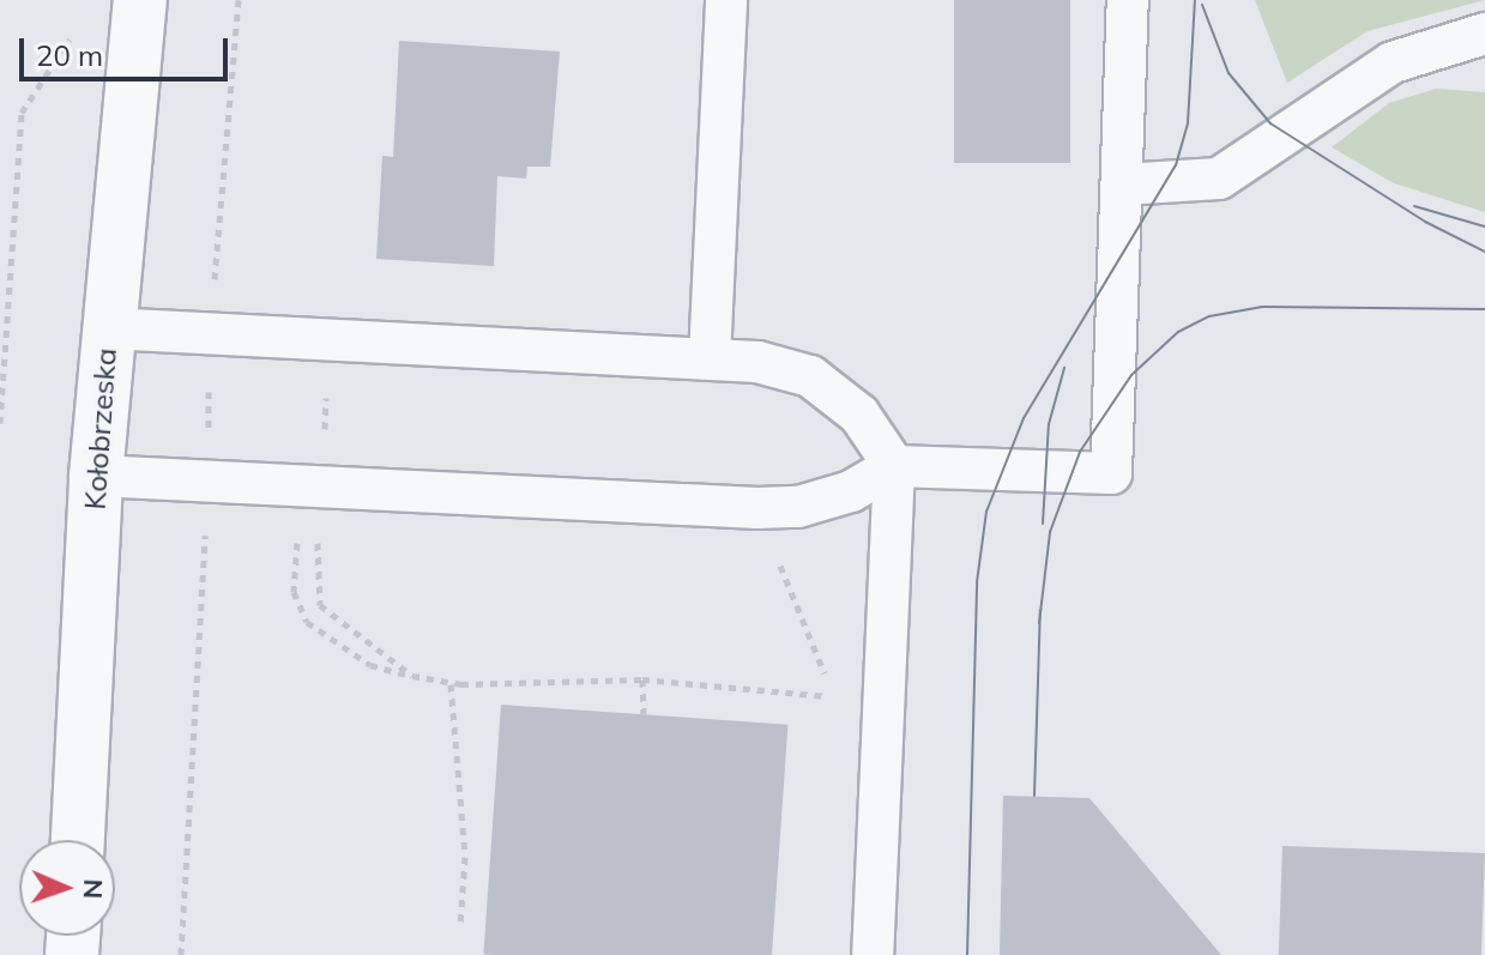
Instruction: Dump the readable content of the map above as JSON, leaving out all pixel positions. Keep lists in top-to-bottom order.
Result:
{
  "streets": {
    "street": ["Kołobrzeska"]
  },
  "scale_bar": "20 m",
  "north": "right"
}
